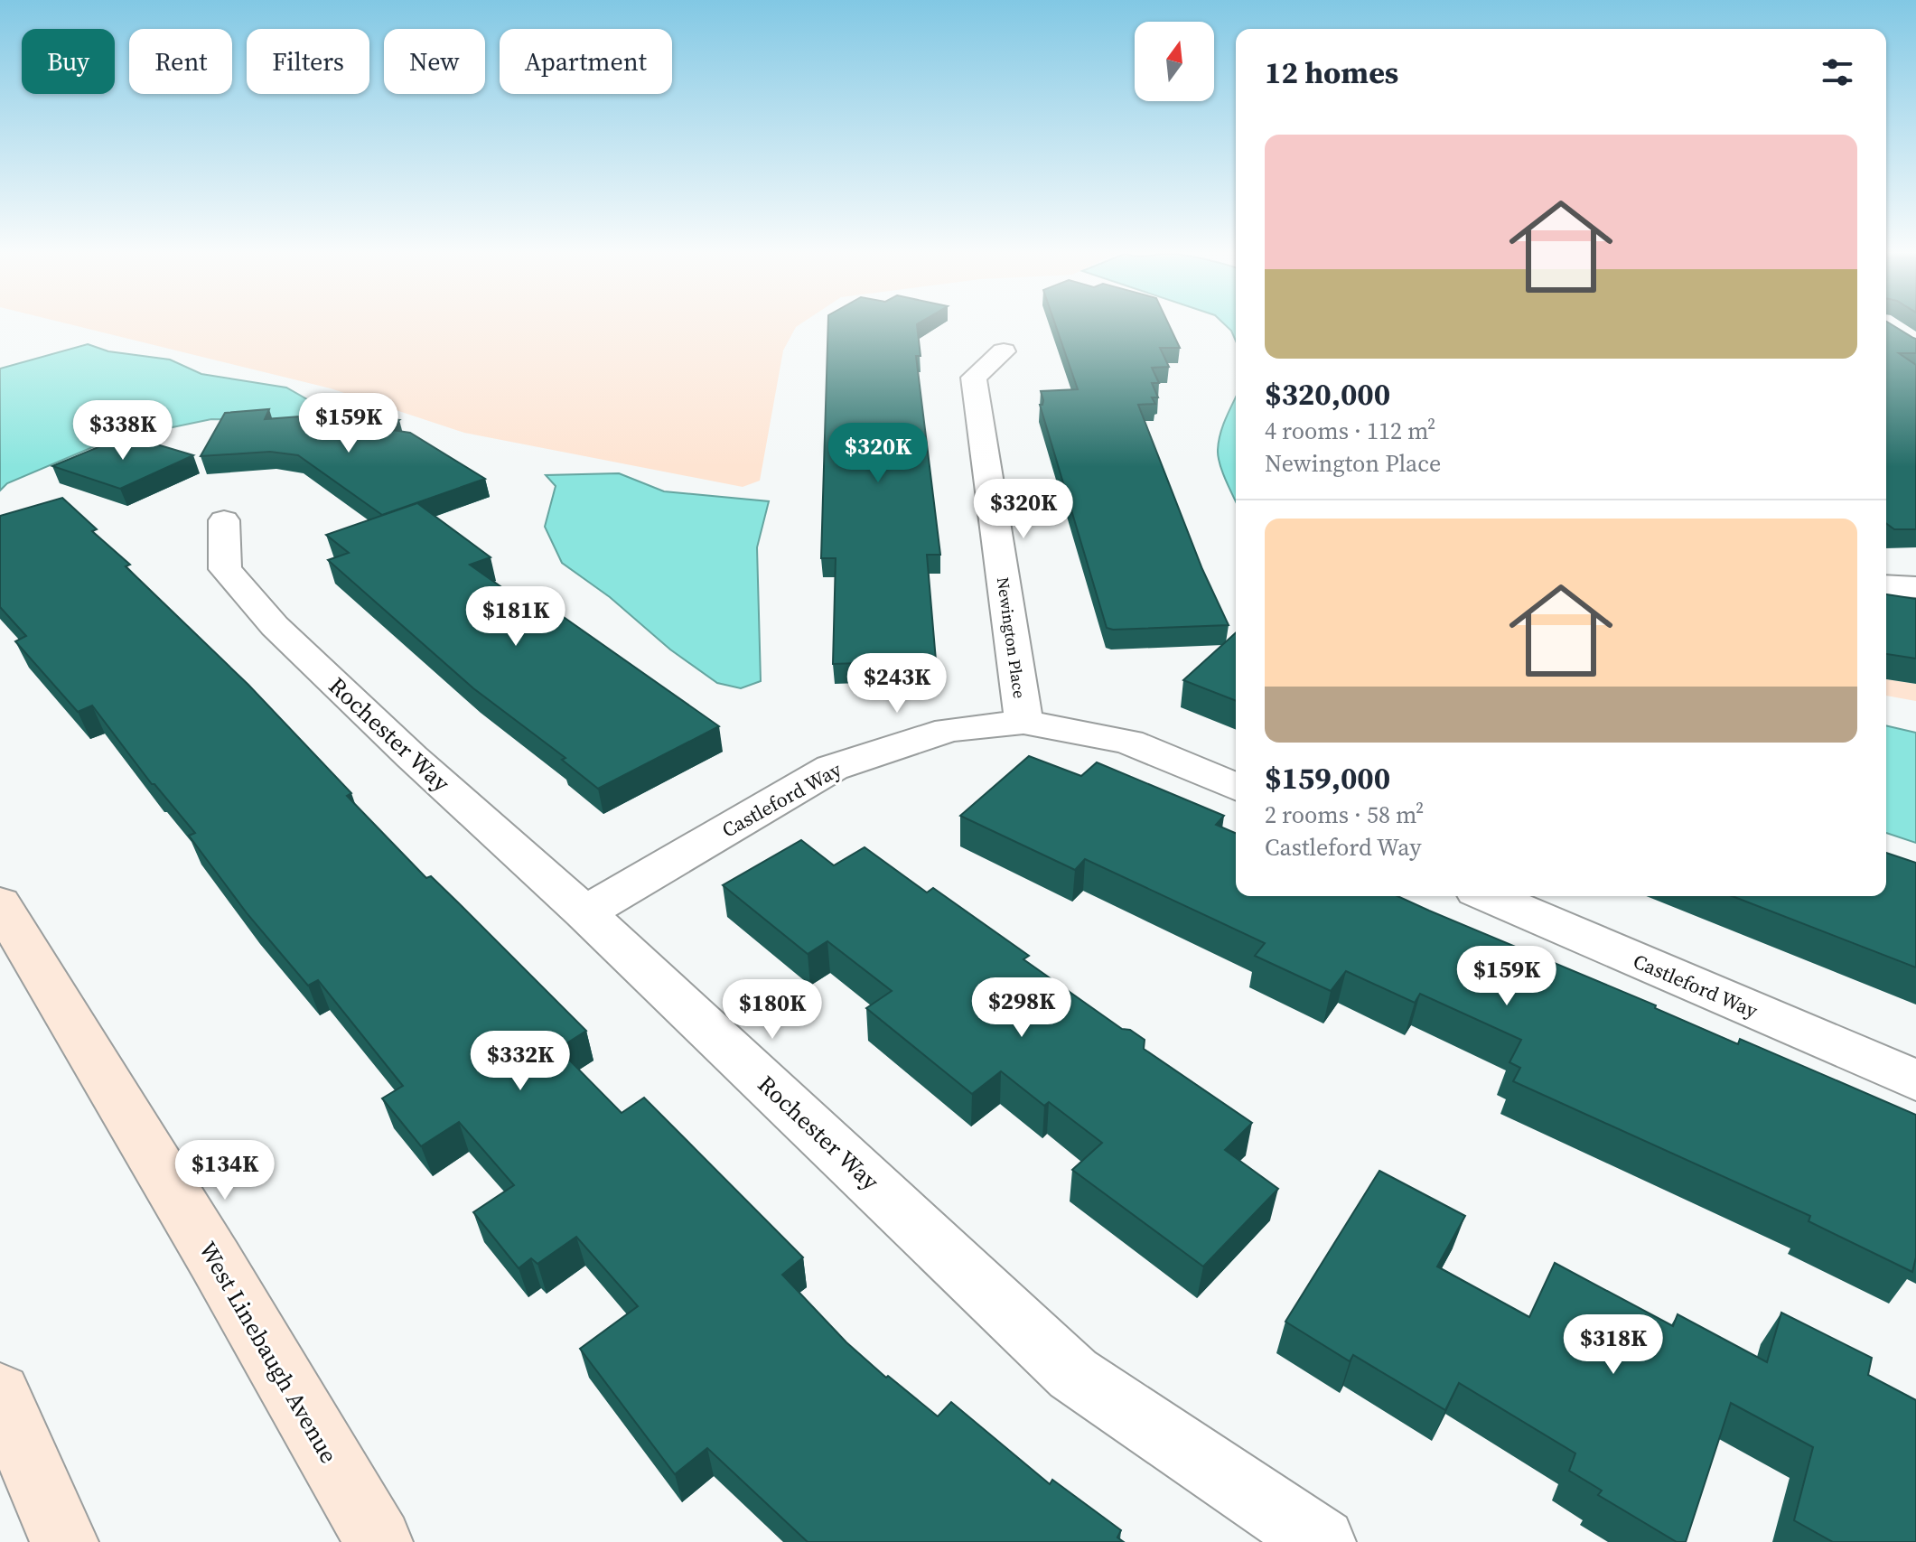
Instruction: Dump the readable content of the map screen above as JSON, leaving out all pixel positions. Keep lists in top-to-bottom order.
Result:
{
  "streets": {
    "main road": ["West Linebaugh Avenue"],
    "street": ["Newington Place", "Rochester Way", "Castleford Way"]
  },
  "crossings": [
    ["Newington Place", "Castleford Way"],
    ["Rochester Way", "Castleford Way"]
  ],
  "north": "top",
  "page": {
    "chip": [
      "Buy",
      "Rent",
      "Filters",
      "New",
      "Apartment"
    ],
    "heading": "12 homes",
    "list": [
      {
        "name": "$320,000",
        "note": "4 rooms · 112 m² · Newington Place"
      },
      {
        "name": "$159,000",
        "note": "2 rooms · 58 m² · Castleford Way"
      }
    ],
    "price": [
      "$159K",
      "$338K",
      "$320K",
      "$320K",
      "$181K",
      "$243K",
      "$159K",
      "$298K",
      "$180K",
      "$332K",
      "$134K",
      "$318K"
    ]
  }
}
